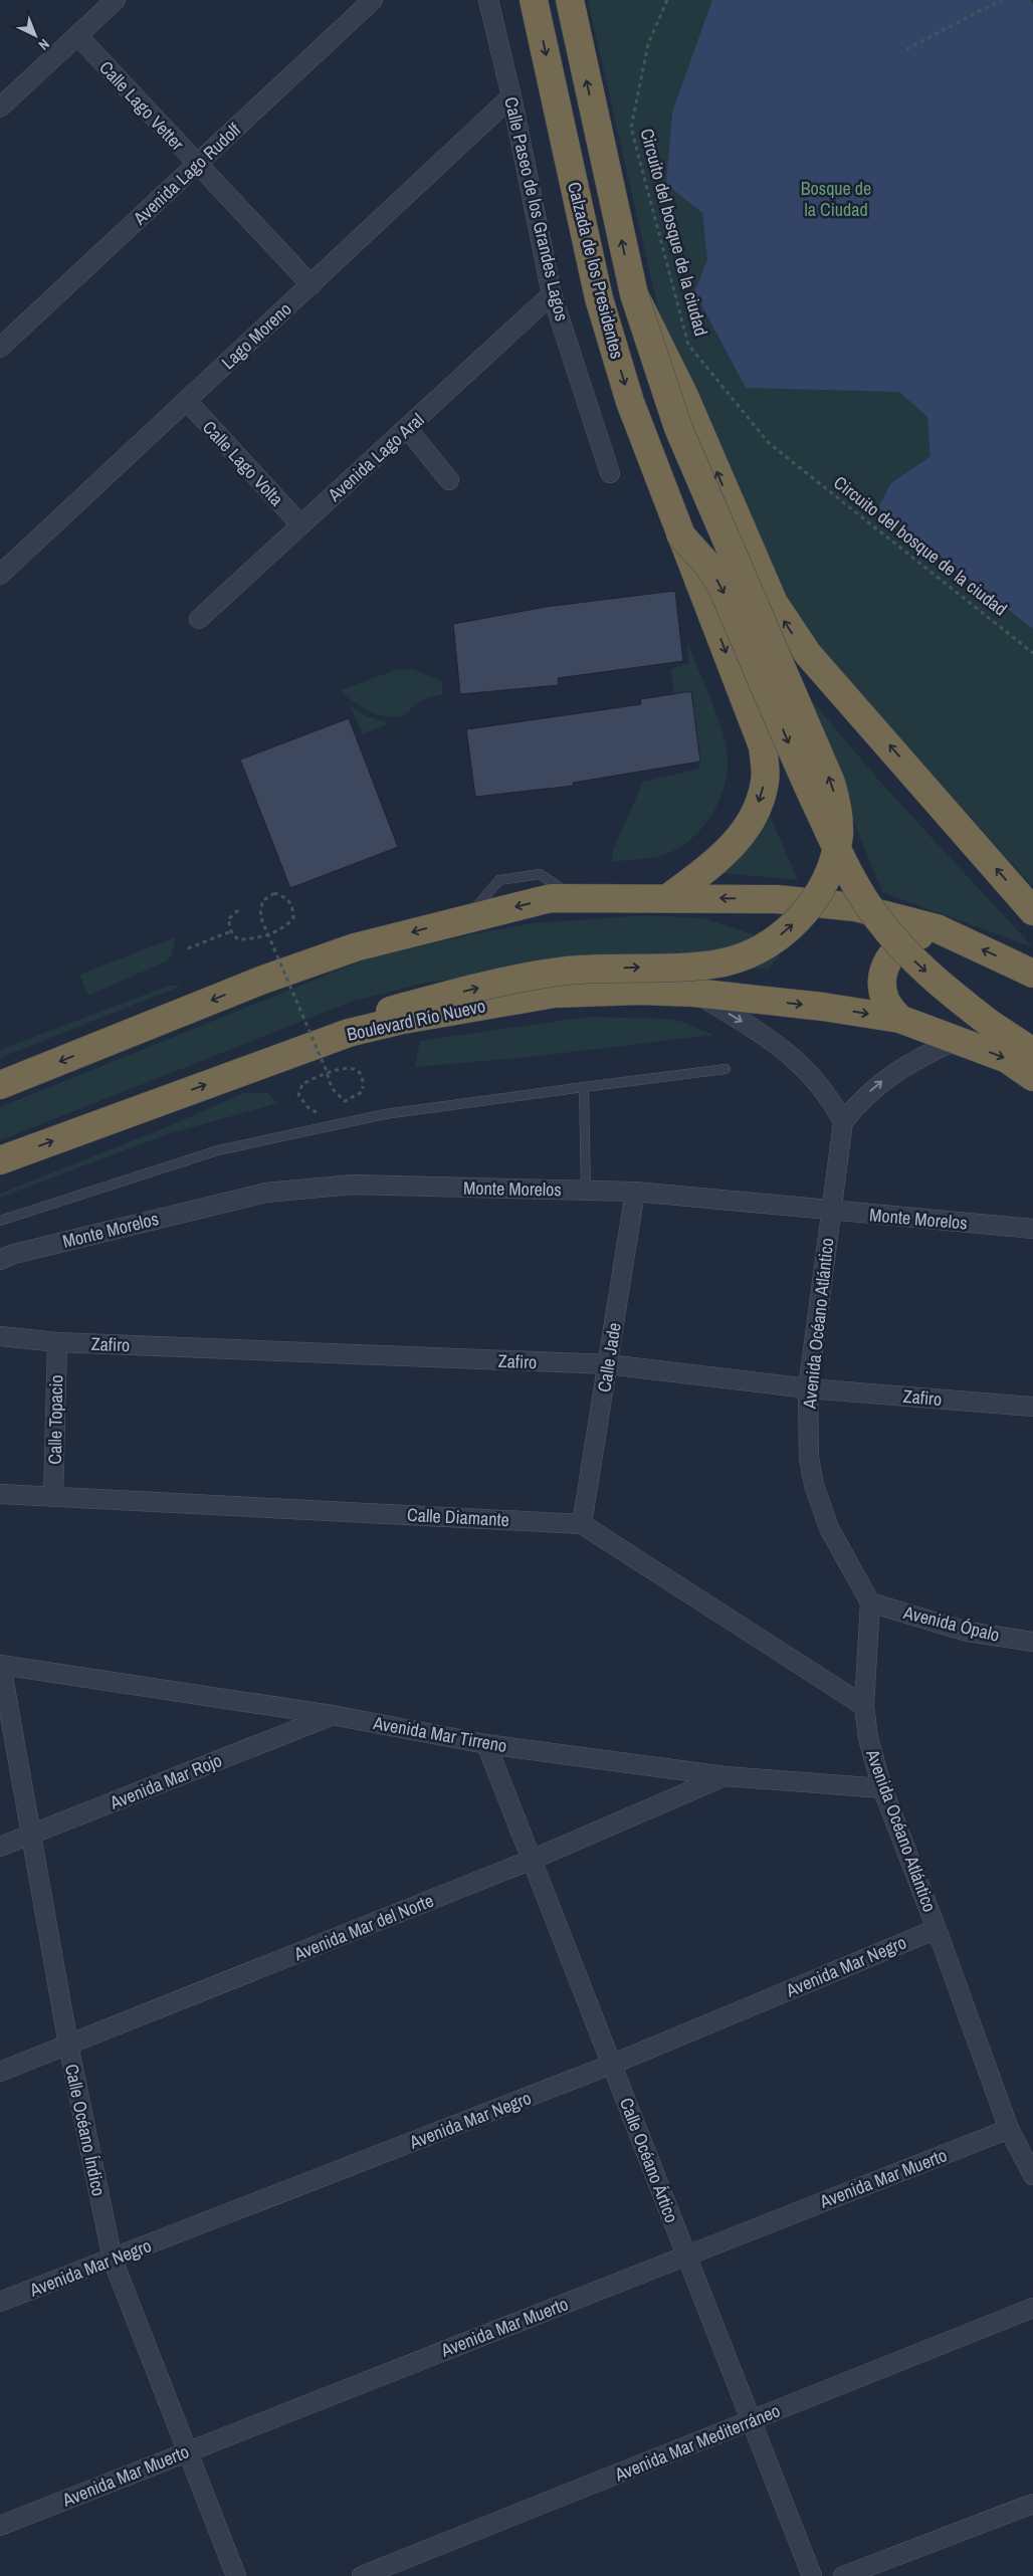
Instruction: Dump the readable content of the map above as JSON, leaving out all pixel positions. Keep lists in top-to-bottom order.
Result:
{
  "streets": {
    "highway": ["Calzada de los Presidentes", "Boulevard Río Nuevo"],
    "street": [
      "Calle Lago Vetter",
      "Avenida Lago Rudolf",
      "Calle Paseo de los Grandes Lagos",
      "Lago Moreno",
      "Avenida Lago Aral",
      "Calle Lago Volta",
      "Monte Morelos",
      "Avenida Océano Atlántico",
      "Zafiro",
      "Calle Jade",
      "Calle Topacio",
      "Calle Diamante",
      "Avenida Ópalo",
      "Avenida Mar Tirreno",
      "Avenida Mar Rojo",
      "Avenida Mar del Norte",
      "Avenida Mar Negro",
      "Calle Océano Índico",
      "Calle Océano Ártico",
      "Avenida Mar Muerto",
      "Avenida Mar Mediterráneo"
    ],
    "path": ["Circuito del bosque de la ciudad"]
  },
  "crossings": [
    ["Calle Lago Vetter", "Avenida Lago Rudolf"],
    ["Calle Lago Vetter", "Lago Moreno"],
    ["Calle Paseo de los Grandes Lagos", "Lago Moreno"],
    ["Calle Paseo de los Grandes Lagos", "Avenida Lago Aral"],
    ["Lago Moreno", "Calle Lago Volta"],
    ["Avenida Lago Aral", "Calle Lago Volta"],
    ["Monte Morelos", "Avenida Océano Atlántico"],
    ["Monte Morelos", "Calle Jade"],
    ["Avenida Océano Atlántico", "Zafiro"],
    ["Avenida Océano Atlántico", "Calle Diamante"],
    ["Avenida Océano Atlántico", "Avenida Ópalo"],
    ["Avenida Océano Atlántico", "Avenida Mar Tirreno"],
    ["Avenida Océano Atlántico", "Avenida Mar Negro"],
    ["Avenida Océano Atlántico", "Avenida Mar Muerto"],
    ["Zafiro", "Calle Jade"],
    ["Zafiro", "Calle Topacio"],
    ["Calle Jade", "Calle Diamante"],
    ["Calle Topacio", "Calle Diamante"],
    ["Avenida Mar Tirreno", "Avenida Mar Rojo"],
    ["Avenida Mar Tirreno", "Avenida Mar del Norte"],
    ["Avenida Mar Tirreno", "Calle Océano Índico"],
    ["Avenida Mar Tirreno", "Calle Océano Ártico"],
    ["Avenida Mar Rojo", "Calle Océano Índico"],
    ["Avenida Mar del Norte", "Calle Océano Índico"],
    ["Avenida Mar del Norte", "Calle Océano Ártico"],
    ["Avenida Mar Negro", "Calle Océano Índico"],
    ["Avenida Mar Negro", "Calle Océano Ártico"],
    ["Calle Océano Índico", "Avenida Mar Muerto"],
    ["Calle Océano Ártico", "Avenida Mar Muerto"],
    ["Calle Océano Ártico", "Avenida Mar Mediterráneo"]
  ],
  "parks": ["Bosque de la Ciudad"],
  "north": "bottom right"
}
